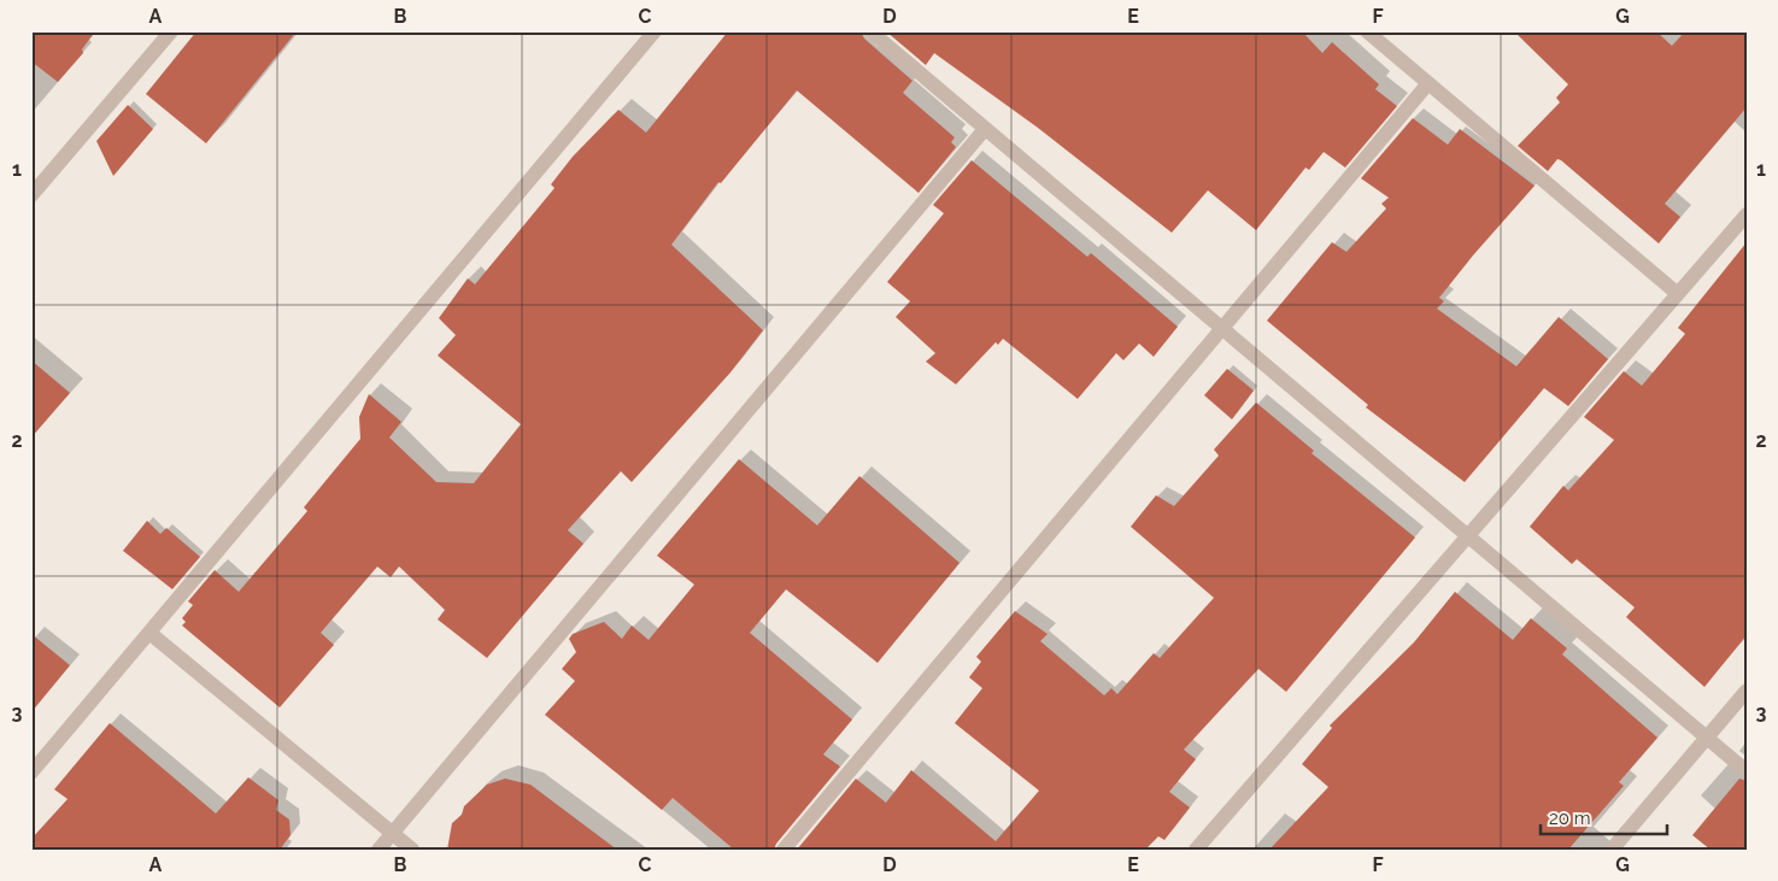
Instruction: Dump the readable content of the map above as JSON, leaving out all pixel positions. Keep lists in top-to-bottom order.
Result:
{
  "scale_bar": "20 m",
  "grid": {
    "columns": [
      "A",
      "B",
      "C",
      "D",
      "E",
      "F",
      "G"
    ],
    "rows": ["1", "2", "3"]
  }
}
